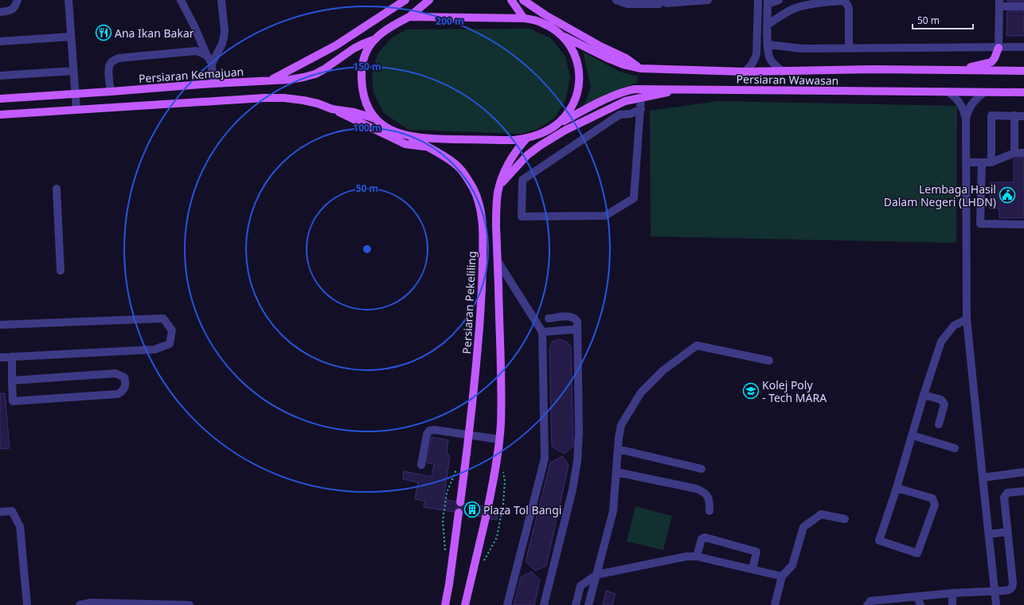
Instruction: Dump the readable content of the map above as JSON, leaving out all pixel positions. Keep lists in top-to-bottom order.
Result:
{
  "streets": {
    "main road": ["Persiaran Kemajuan", "Persiaran Wawasan", "Persiaran Pekeliling"]
  },
  "places": {
    "restaurant": ["Ana Ikan Bakar"],
    "public building": ["Lembaga Hasil Dalam Negeri (LHDN)"],
    "school or university": ["Kolej Poly - Tech MARA"],
    "building": ["Plaza Tol Bangi"]
  },
  "scale_bar": "50 m",
  "rings": [
    "200 m",
    "150 m",
    "100 m",
    "50 m"
  ]
}
